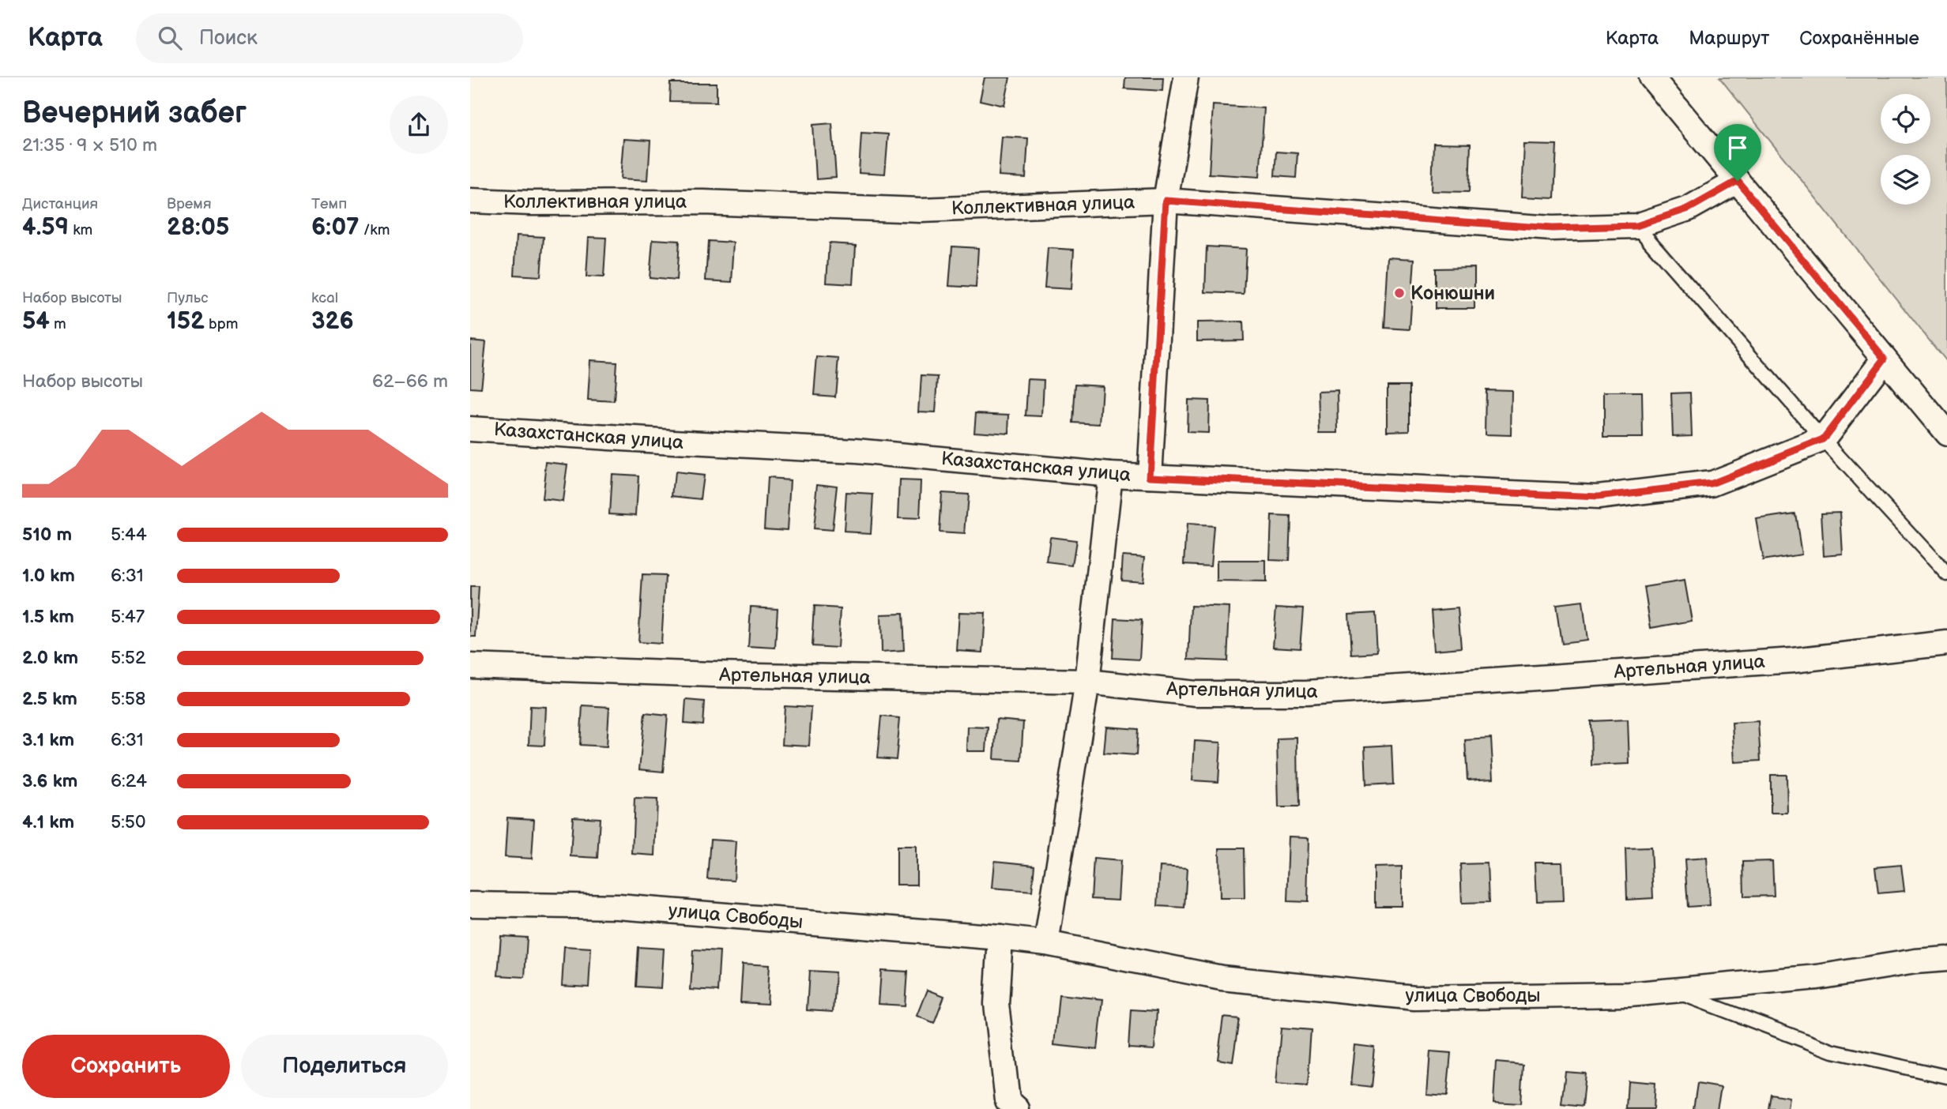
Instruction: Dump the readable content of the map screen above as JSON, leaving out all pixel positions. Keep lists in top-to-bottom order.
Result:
{
  "streets": {
    "street": [
      "Коллективная улица",
      "Казахстанская улица",
      "Артельная улица",
      "улица Свободы"
    ]
  },
  "places": ["Конюшни"],
  "page": {
    "header": "Карта",
    "search": "Поиск",
    "nav": ["Карта", "Маршрут", "Сохранённые"],
    "heading": ["Вечерний забег", "21:35 · 9 × 510 m"],
    "stats": [
      ["Дистанция", "4.59 km"],
      ["Время", "28:05"],
      ["Темп", "6:07 /km"],
      ["Набор высоты", "54 m"],
      ["Пульс", "152 bpm"],
      ["kcal", "326"]
    ],
    "chart": ["Набор высоты", "62–66 m"],
    "list": [
      {
        "name": "510 m",
        "note": "5:44"
      },
      {
        "name": "1.0 km",
        "note": "6:31"
      },
      {
        "name": "1.5 km",
        "note": "5:47"
      },
      {
        "name": "2.0 km",
        "note": "5:52"
      },
      {
        "name": "2.5 km",
        "note": "5:58"
      },
      {
        "name": "3.1 km",
        "note": "6:31"
      },
      {
        "name": "3.6 km",
        "note": "6:24"
      },
      {
        "name": "4.1 km",
        "note": "5:50"
      }
    ],
    "buttons": ["Сохранить", "Поделиться"]
  }
}
